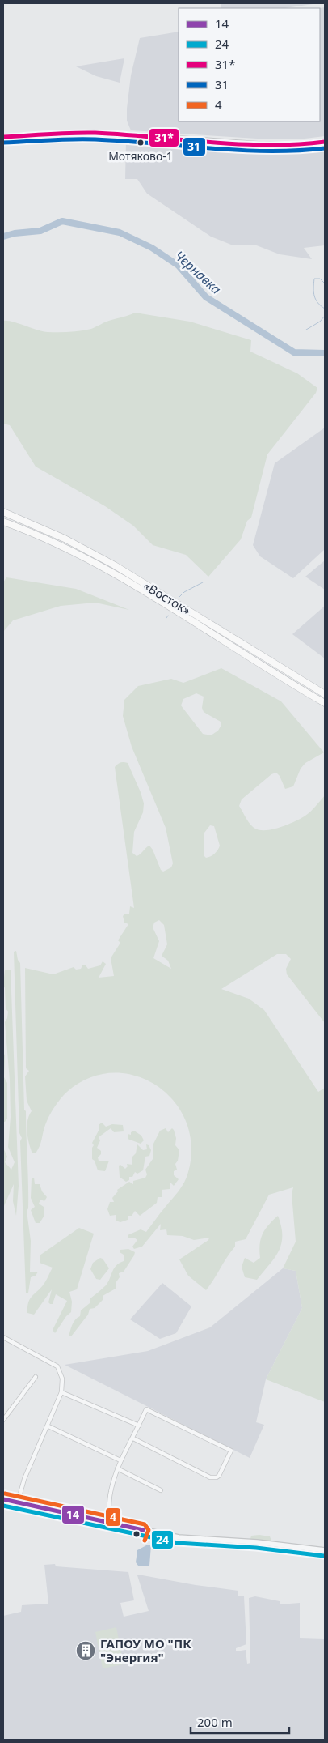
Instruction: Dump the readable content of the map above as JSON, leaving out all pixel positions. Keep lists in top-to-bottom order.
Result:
{
  "streets": {
    "highway": ["«Восток»"]
  },
  "water": ["Чернавка"],
  "places": {
    "other": ["Мотяково-1"],
    "building": ["ГАПОУ МО \"ПК \"Энергия\""]
  },
  "lines": [
    "transit line 31*",
    "transit line 31",
    "transit line 4",
    "transit line 14",
    "transit line 24"
  ],
  "legend": [
    "14",
    "24",
    "31*",
    "31",
    "4"
  ],
  "scale_bar": "200 m"
}
